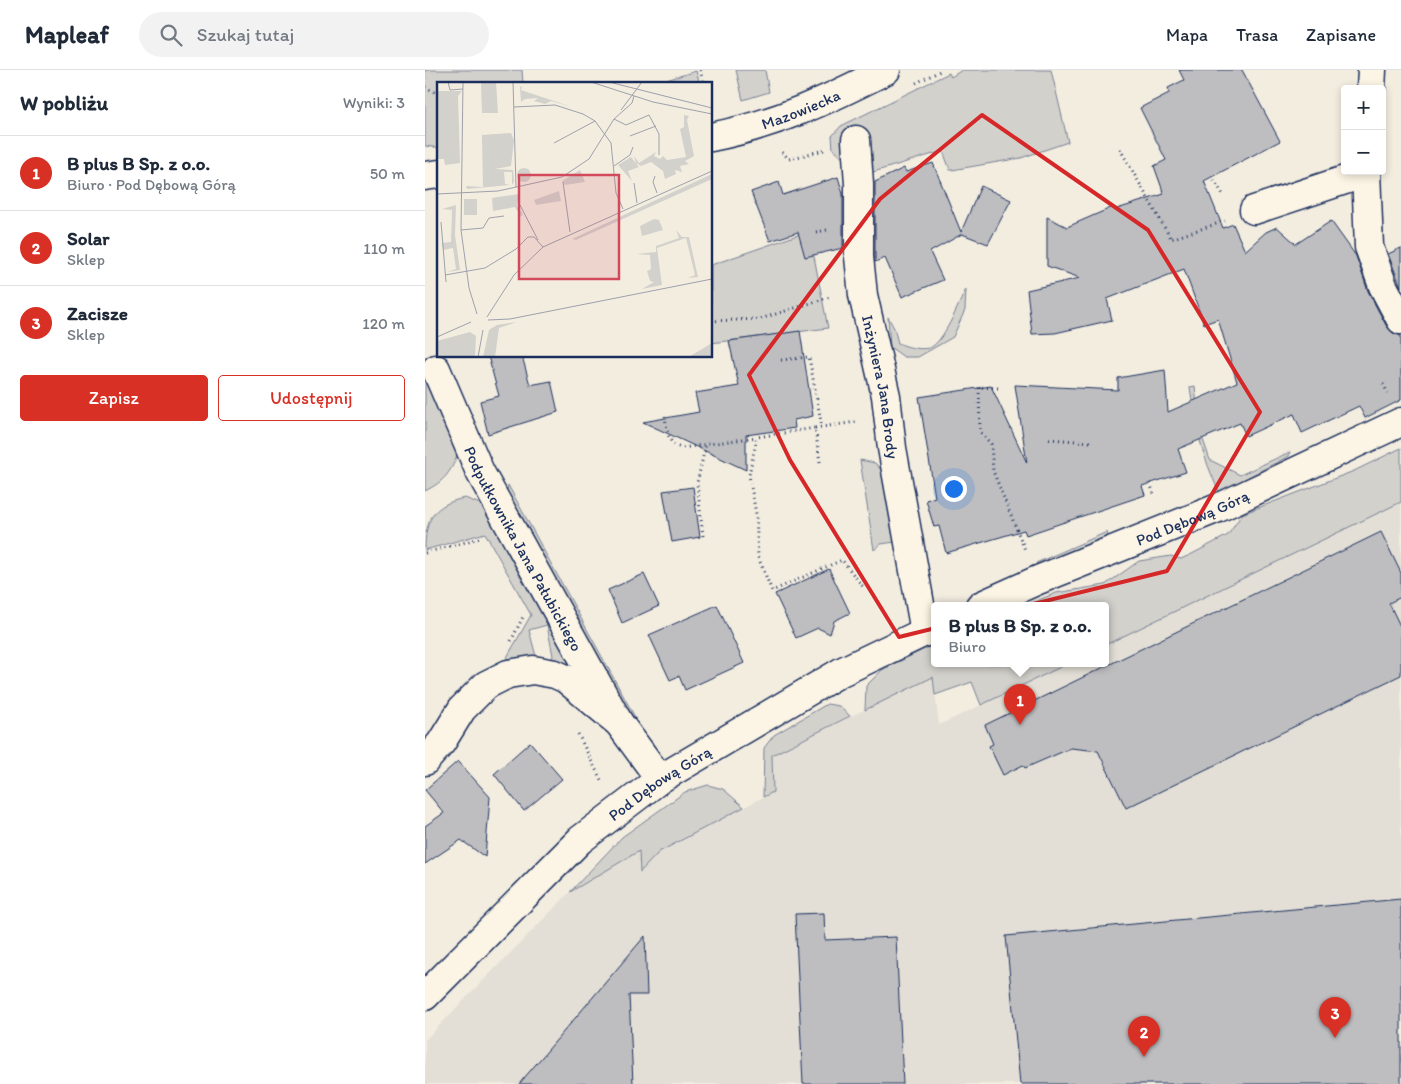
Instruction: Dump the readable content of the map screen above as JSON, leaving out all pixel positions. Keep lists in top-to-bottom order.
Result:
{
  "streets": {
    "street": [
      "Mazowiecka",
      "Inżyniera Jana Brody",
      "Pod Dębową Górą",
      "Podpułkownika Jana Pałubickiego"
    ]
  },
  "crossings": [
    ["Inżyniera Jana Brody", "Pod Dębową Górą"],
    ["Pod Dębową Górą", "Podpułkownika Jana Pałubickiego"]
  ],
  "page": {
    "header": "Mapleaf",
    "search": "Szukaj tutaj",
    "nav": ["Mapa", "Trasa", "Zapisane"],
    "heading": ["W pobliżu", "Wyniki: 3"],
    "map_buttons": ["+", "−"],
    "list": [
      {
        "mark": "1",
        "name": "B plus B Sp. z o.o.",
        "note": "Biuro · Pod Dębową Górą",
        "value": "50 m"
      },
      {
        "mark": "2",
        "name": "Solar",
        "note": "Sklep",
        "value": "110 m"
      },
      {
        "mark": "3",
        "name": "Zacisze",
        "note": "Sklep",
        "value": "120 m"
      }
    ],
    "buttons": ["Zapisz", "Udostępnij"],
    "popup": ["B plus B Sp. z o.o.", "Biuro"],
    "pins": ["1", "3", "2"]
  }
}
